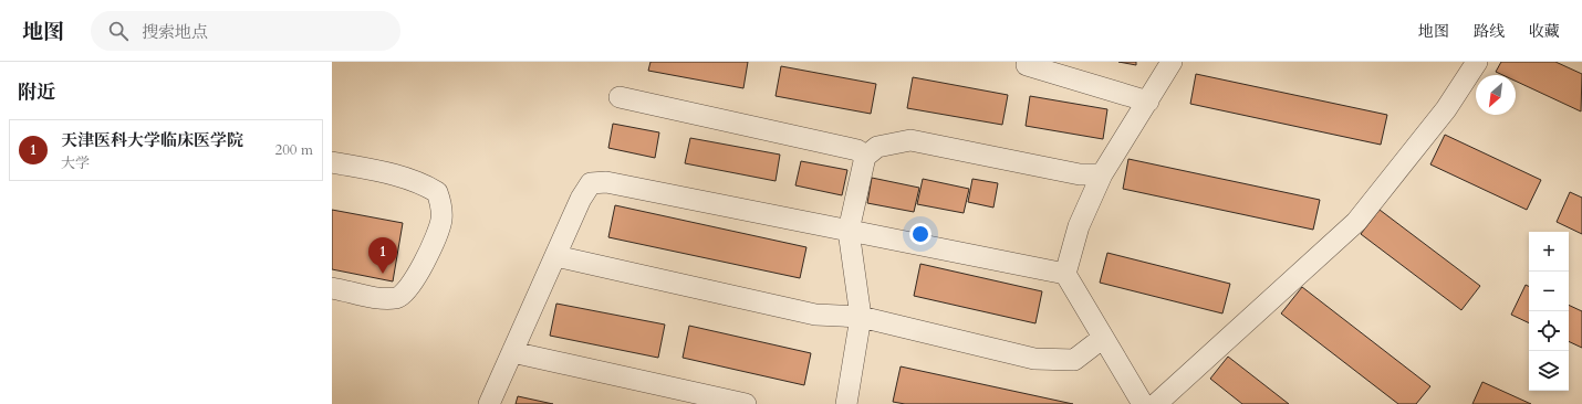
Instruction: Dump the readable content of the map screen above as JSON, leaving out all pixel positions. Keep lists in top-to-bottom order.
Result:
{
  "north": "bottom left",
  "page": {
    "header": "地图",
    "search": "搜索地点",
    "nav": ["地图", "路线", "收藏"],
    "heading": "附近",
    "list": [
      {
        "mark": "1",
        "name": "天津医科大学临床医学院",
        "note": "大学",
        "value": "200 m"
      }
    ],
    "map_buttons": ["+", "−"],
    "pins": "1"
  }
}
